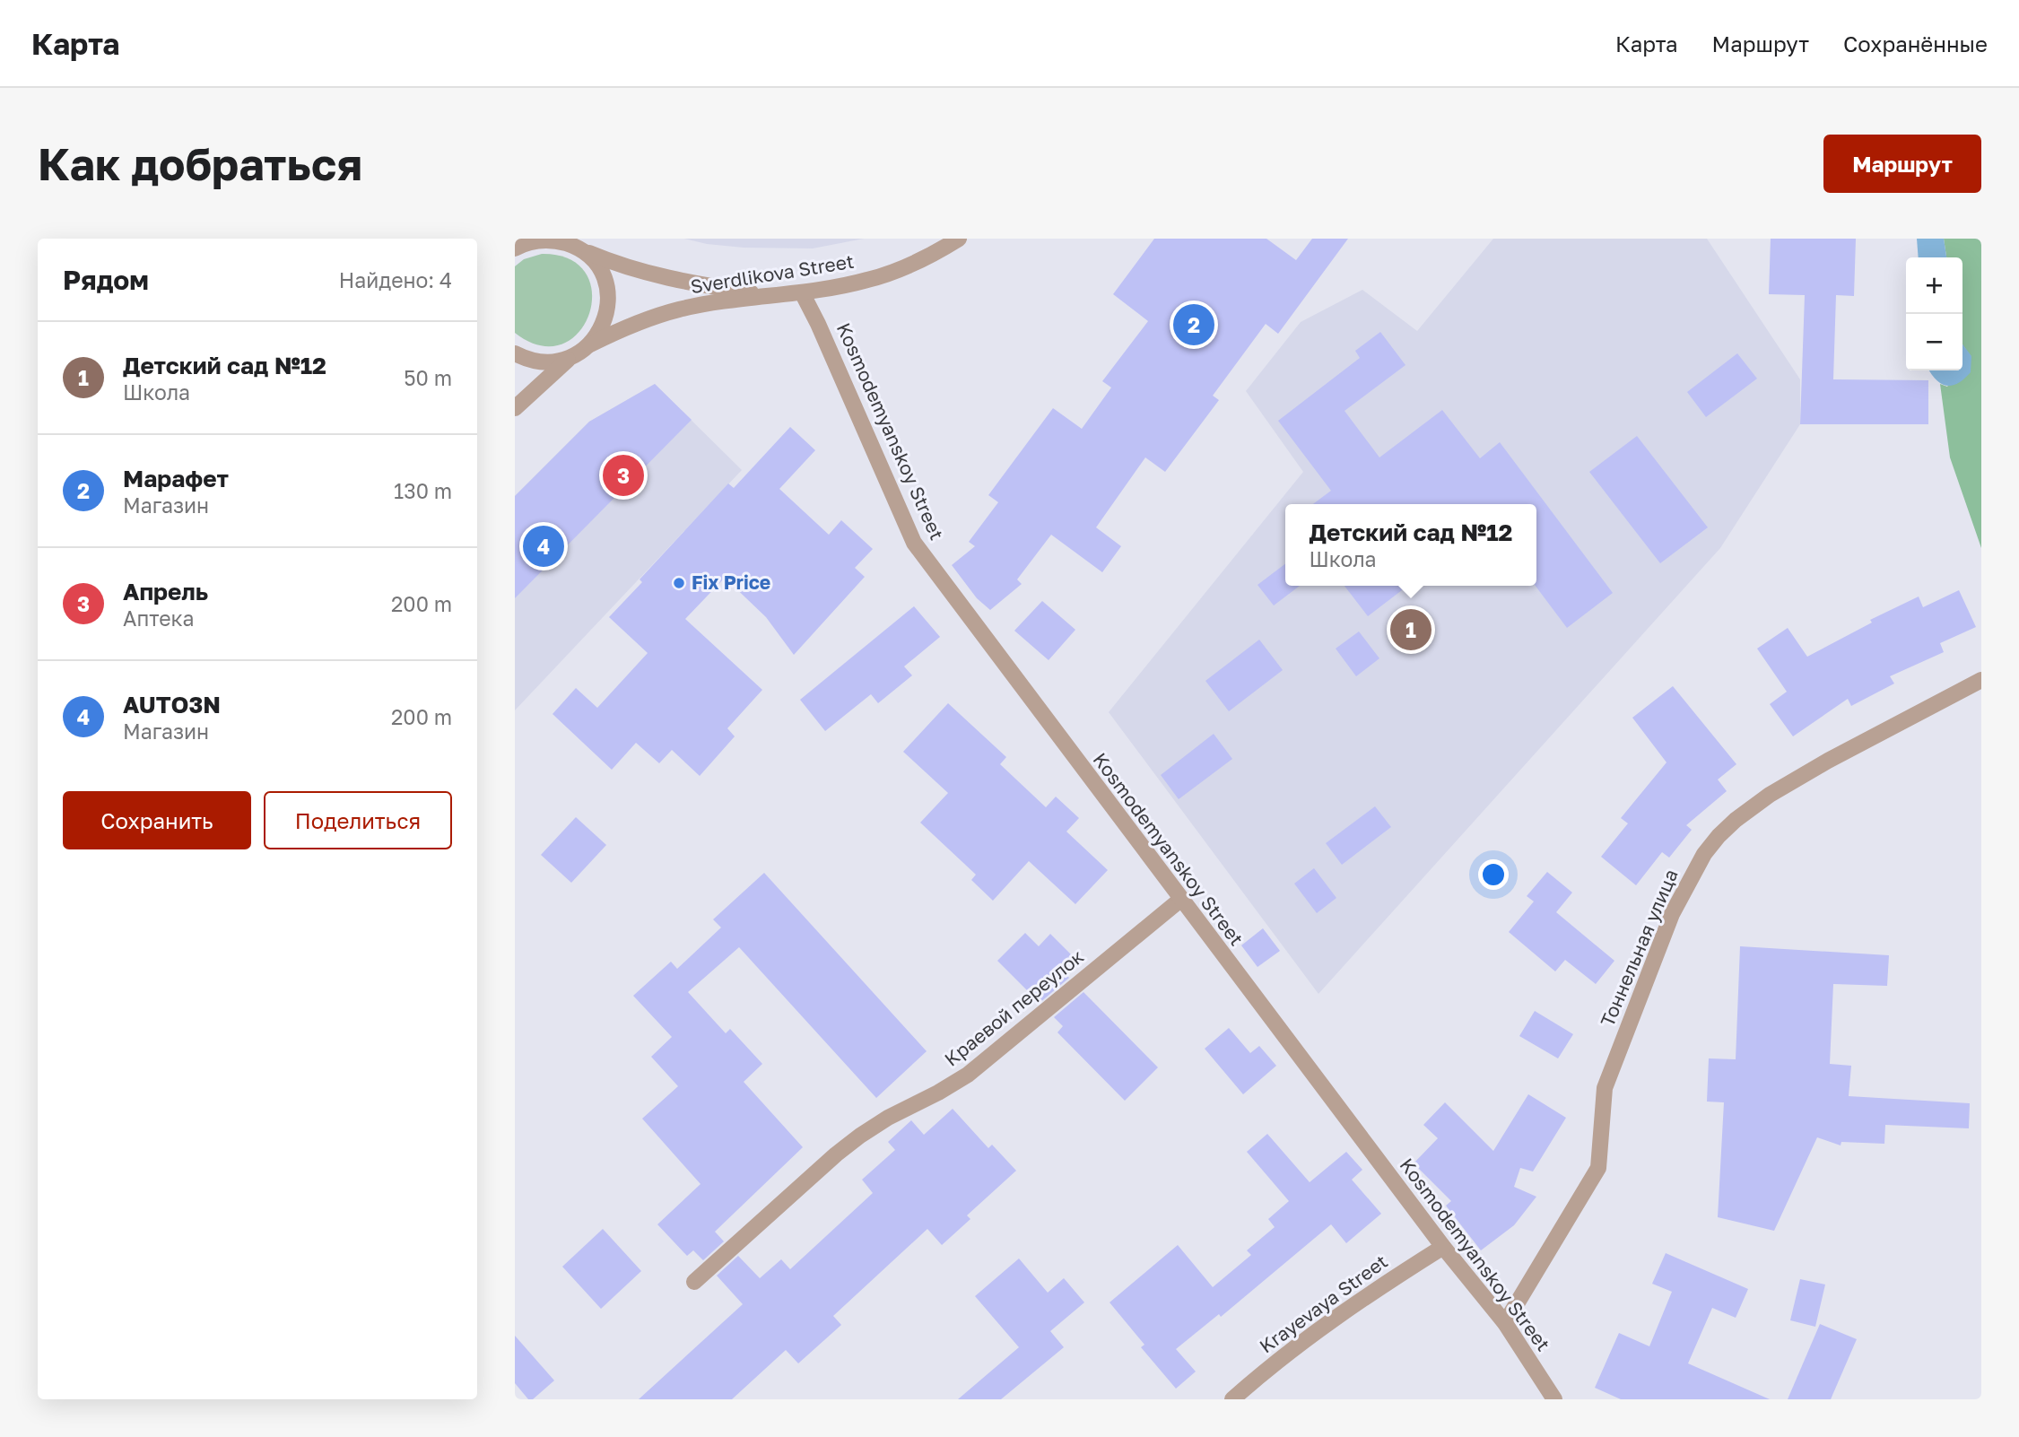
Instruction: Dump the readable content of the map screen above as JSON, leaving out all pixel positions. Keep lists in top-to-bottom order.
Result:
{
  "streets": {
    "street": [
      "Sverdlikova Street",
      "Kosmodemyanskoy Street",
      "Тоннельная улица",
      "Краевой переулок",
      "Krayevaya Street"
    ]
  },
  "crossings": [
    ["Sverdlikova Street", "Kosmodemyanskoy Street"],
    ["Kosmodemyanskoy Street", "Тоннельная улица"],
    ["Kosmodemyanskoy Street", "Краевой переулок"],
    ["Kosmodemyanskoy Street", "Krayevaya Street"]
  ],
  "places": ["Fix Price"],
  "page": {
    "header": "Карта",
    "nav": ["Карта", "Маршрут", "Сохранённые"],
    "buttons": [
      "Маршрут",
      ["Сохранить", "Поделиться"]
    ],
    "title": "Как добраться",
    "heading": ["Рядом", "Найдено: 4"],
    "map_buttons": ["+", "−"],
    "pins": [
      "2",
      "3",
      "4",
      "1"
    ],
    "list": [
      {
        "mark": "1",
        "name": "Детский сад №12",
        "note": "Школа",
        "value": "50 m"
      },
      {
        "mark": "2",
        "name": "Марафет",
        "note": "Магазин",
        "value": "130 m"
      },
      {
        "mark": "3",
        "name": "Апрель",
        "note": "Аптека",
        "value": "200 m"
      },
      {
        "mark": "4",
        "name": "AUTO3N",
        "note": "Магазин",
        "value": "200 m"
      }
    ],
    "popup": ["Детский сад №12", "Школа"]
  }
}
